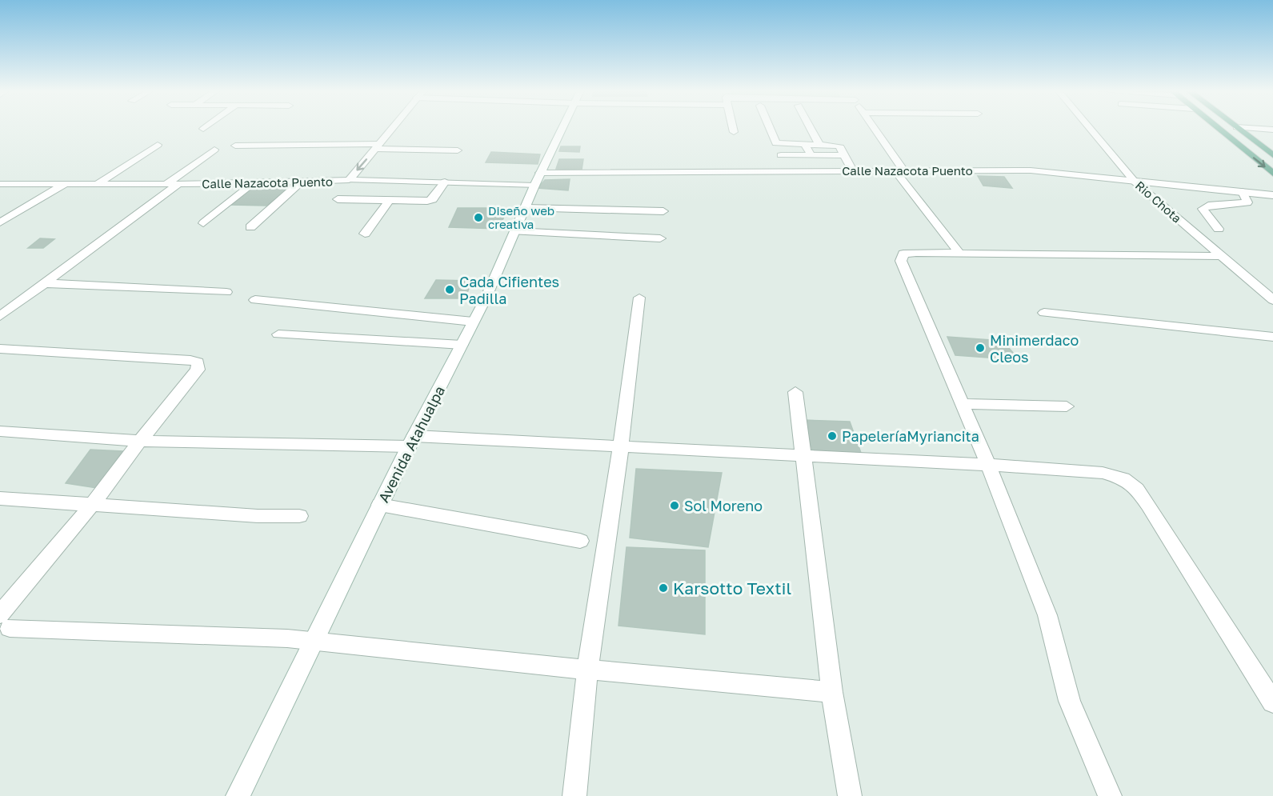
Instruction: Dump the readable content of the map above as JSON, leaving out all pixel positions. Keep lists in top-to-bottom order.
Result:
{
  "streets": {
    "street": ["Calle Nazacota Puento", "Rio Chota", "Avenida Atahualpa"]
  },
  "crossings": [
    ["Calle Nazacota Puento", "Rio Chota"],
    ["Calle Nazacota Puento", "Avenida Atahualpa"]
  ],
  "places": [
    "Diseño web creativa",
    "Cada Cifientes Padilla",
    "Minimerdaco Cleos",
    "PapeleríaMyriancita",
    "Sol Moreno",
    "Karsotto Textil"
  ]
}
